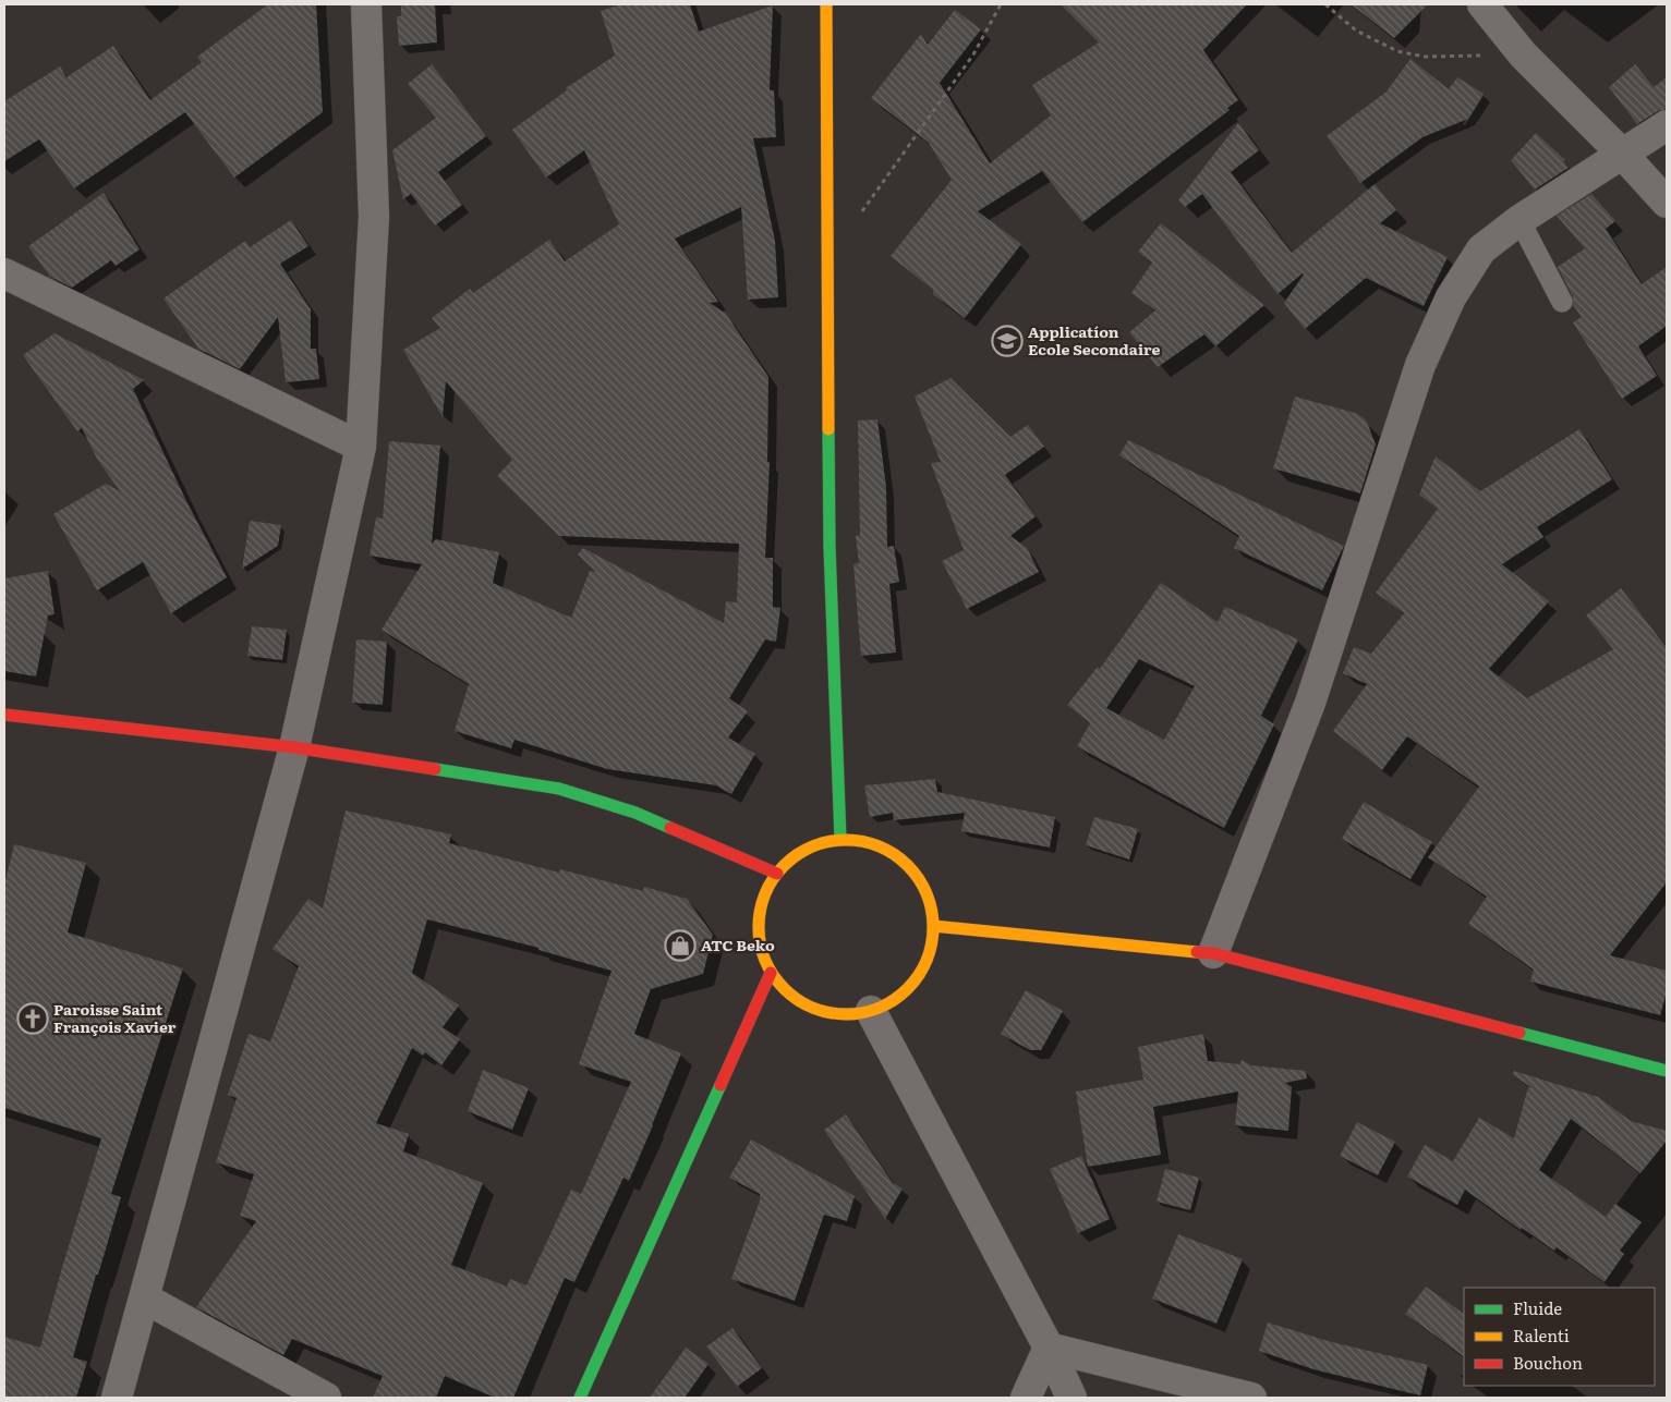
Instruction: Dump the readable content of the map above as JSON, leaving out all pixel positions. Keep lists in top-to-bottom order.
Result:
{
  "places": {
    "school or university": ["Applicatíon Ecole Secondaire"],
    "shop": ["ATC Beko"],
    "church": ["Paroisse Saint François Xavier"]
  },
  "legend": ["Fluide", "Ralenti", "Bouchon"]
}
